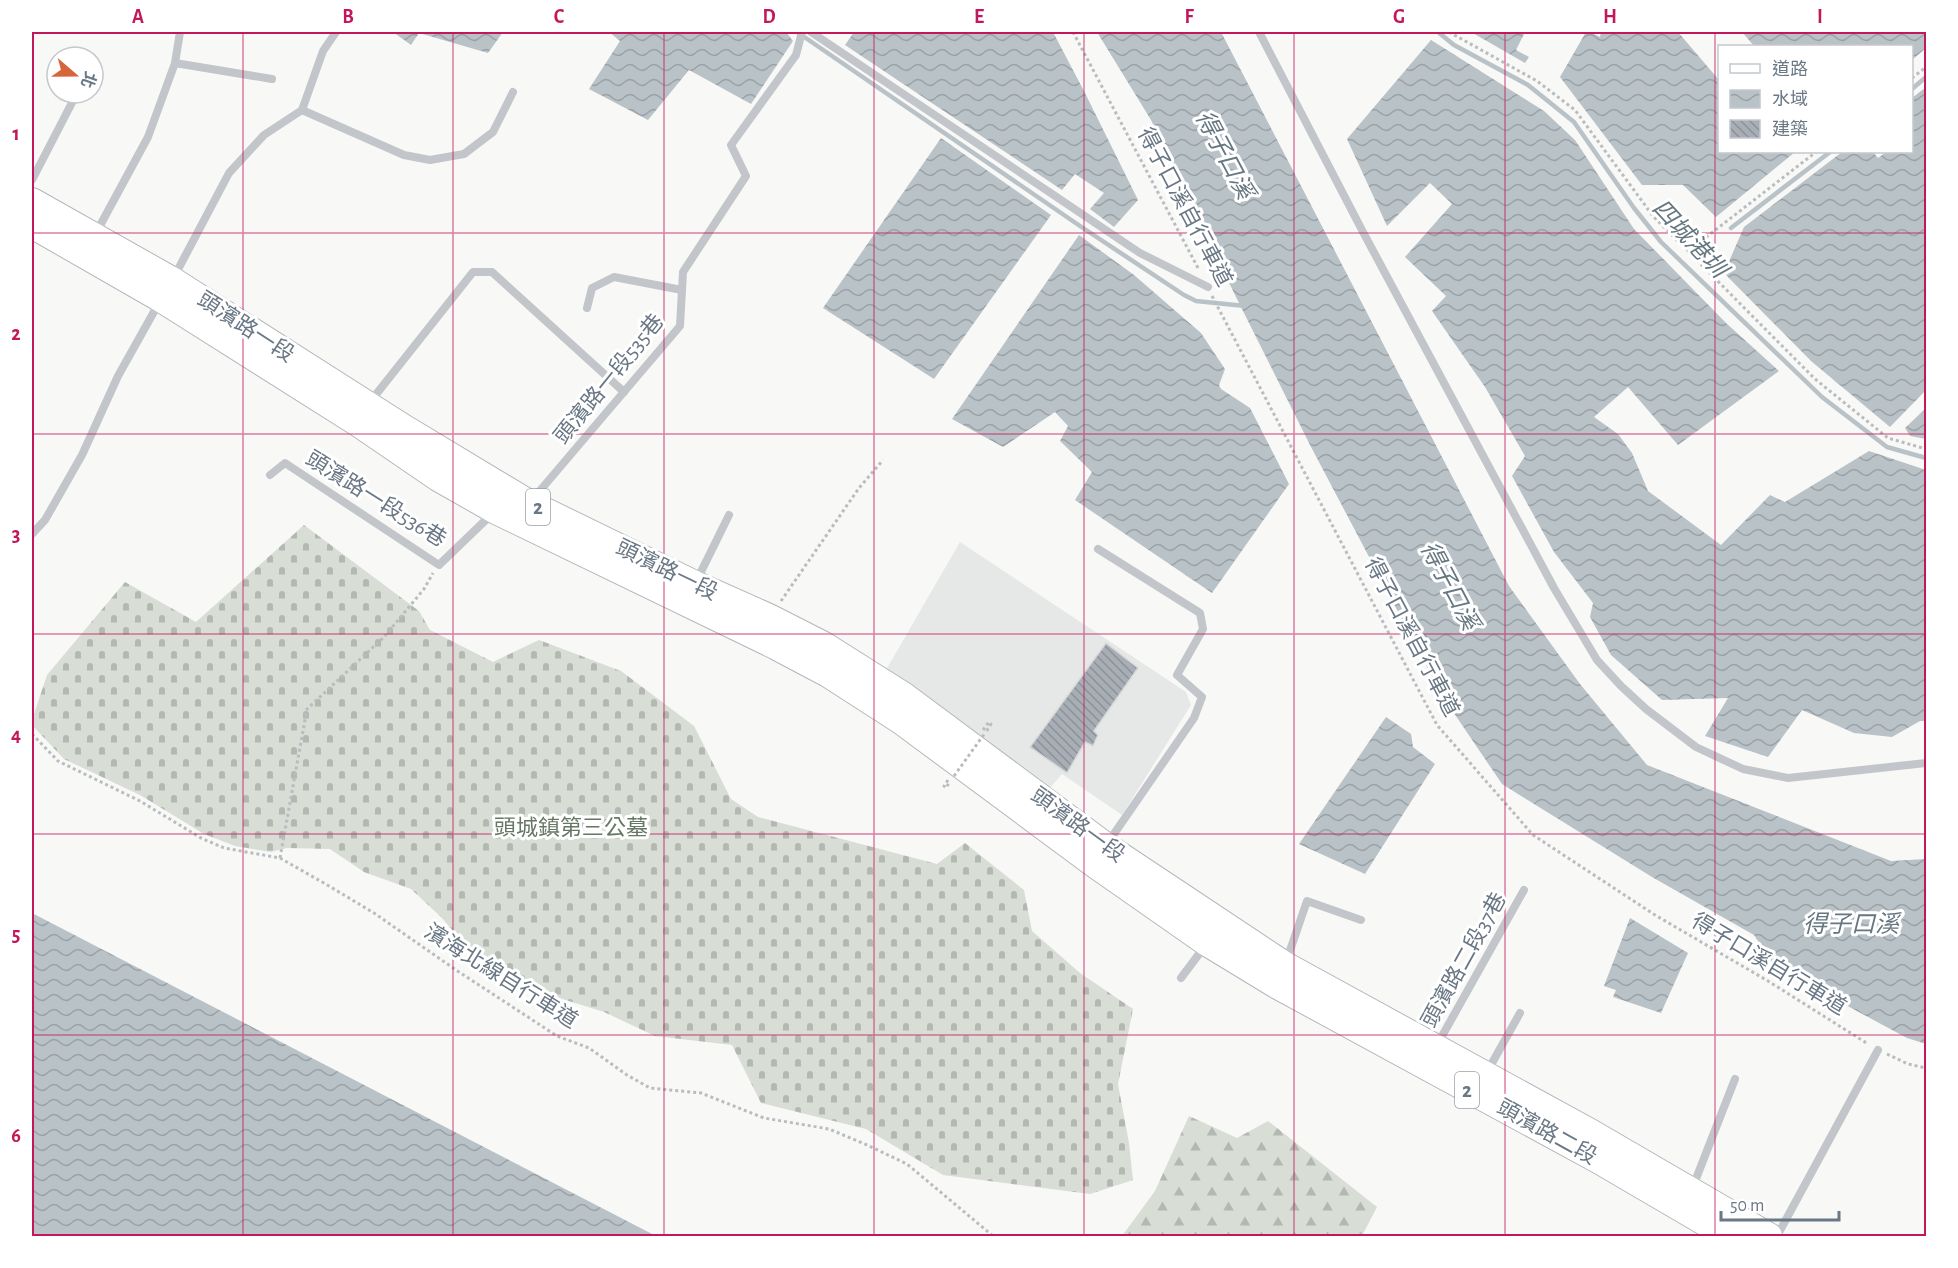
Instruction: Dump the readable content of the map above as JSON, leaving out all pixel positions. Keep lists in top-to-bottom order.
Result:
{
  "streets": {
    "main road": ["頭濱路一段", "2", "頭濱路二段"],
    "lane": ["頭濱路一段535巷", "頭濱路一段536巷", "頭濱路二段37巷"],
    "path": ["得子口溪自行車道", "濱海北線自行車道"]
  },
  "crossings": [
    ["頭濱路一段", "頭濱路一段535巷"],
    ["頭濱路一段", "頭濱路一段536巷"],
    ["頭濱路一段", "頭濱路二段"],
    ["頭濱路一段535巷", "頭濱路一段536巷"],
    ["頭濱路二段37巷", "頭濱路二段"]
  ],
  "water": ["得子口溪", "四城港圳"],
  "parks": ["頭城鎮第三公墓"],
  "legend": ["道路", "水域", "建築"],
  "scale_bar": "50 m",
  "north": "right",
  "grid": {
    "columns": [
      "A",
      "B",
      "C",
      "D",
      "E",
      "F",
      "G",
      "H",
      "I"
    ],
    "rows": [
      "1",
      "2",
      "3",
      "4",
      "5",
      "6"
    ]
  }
}
